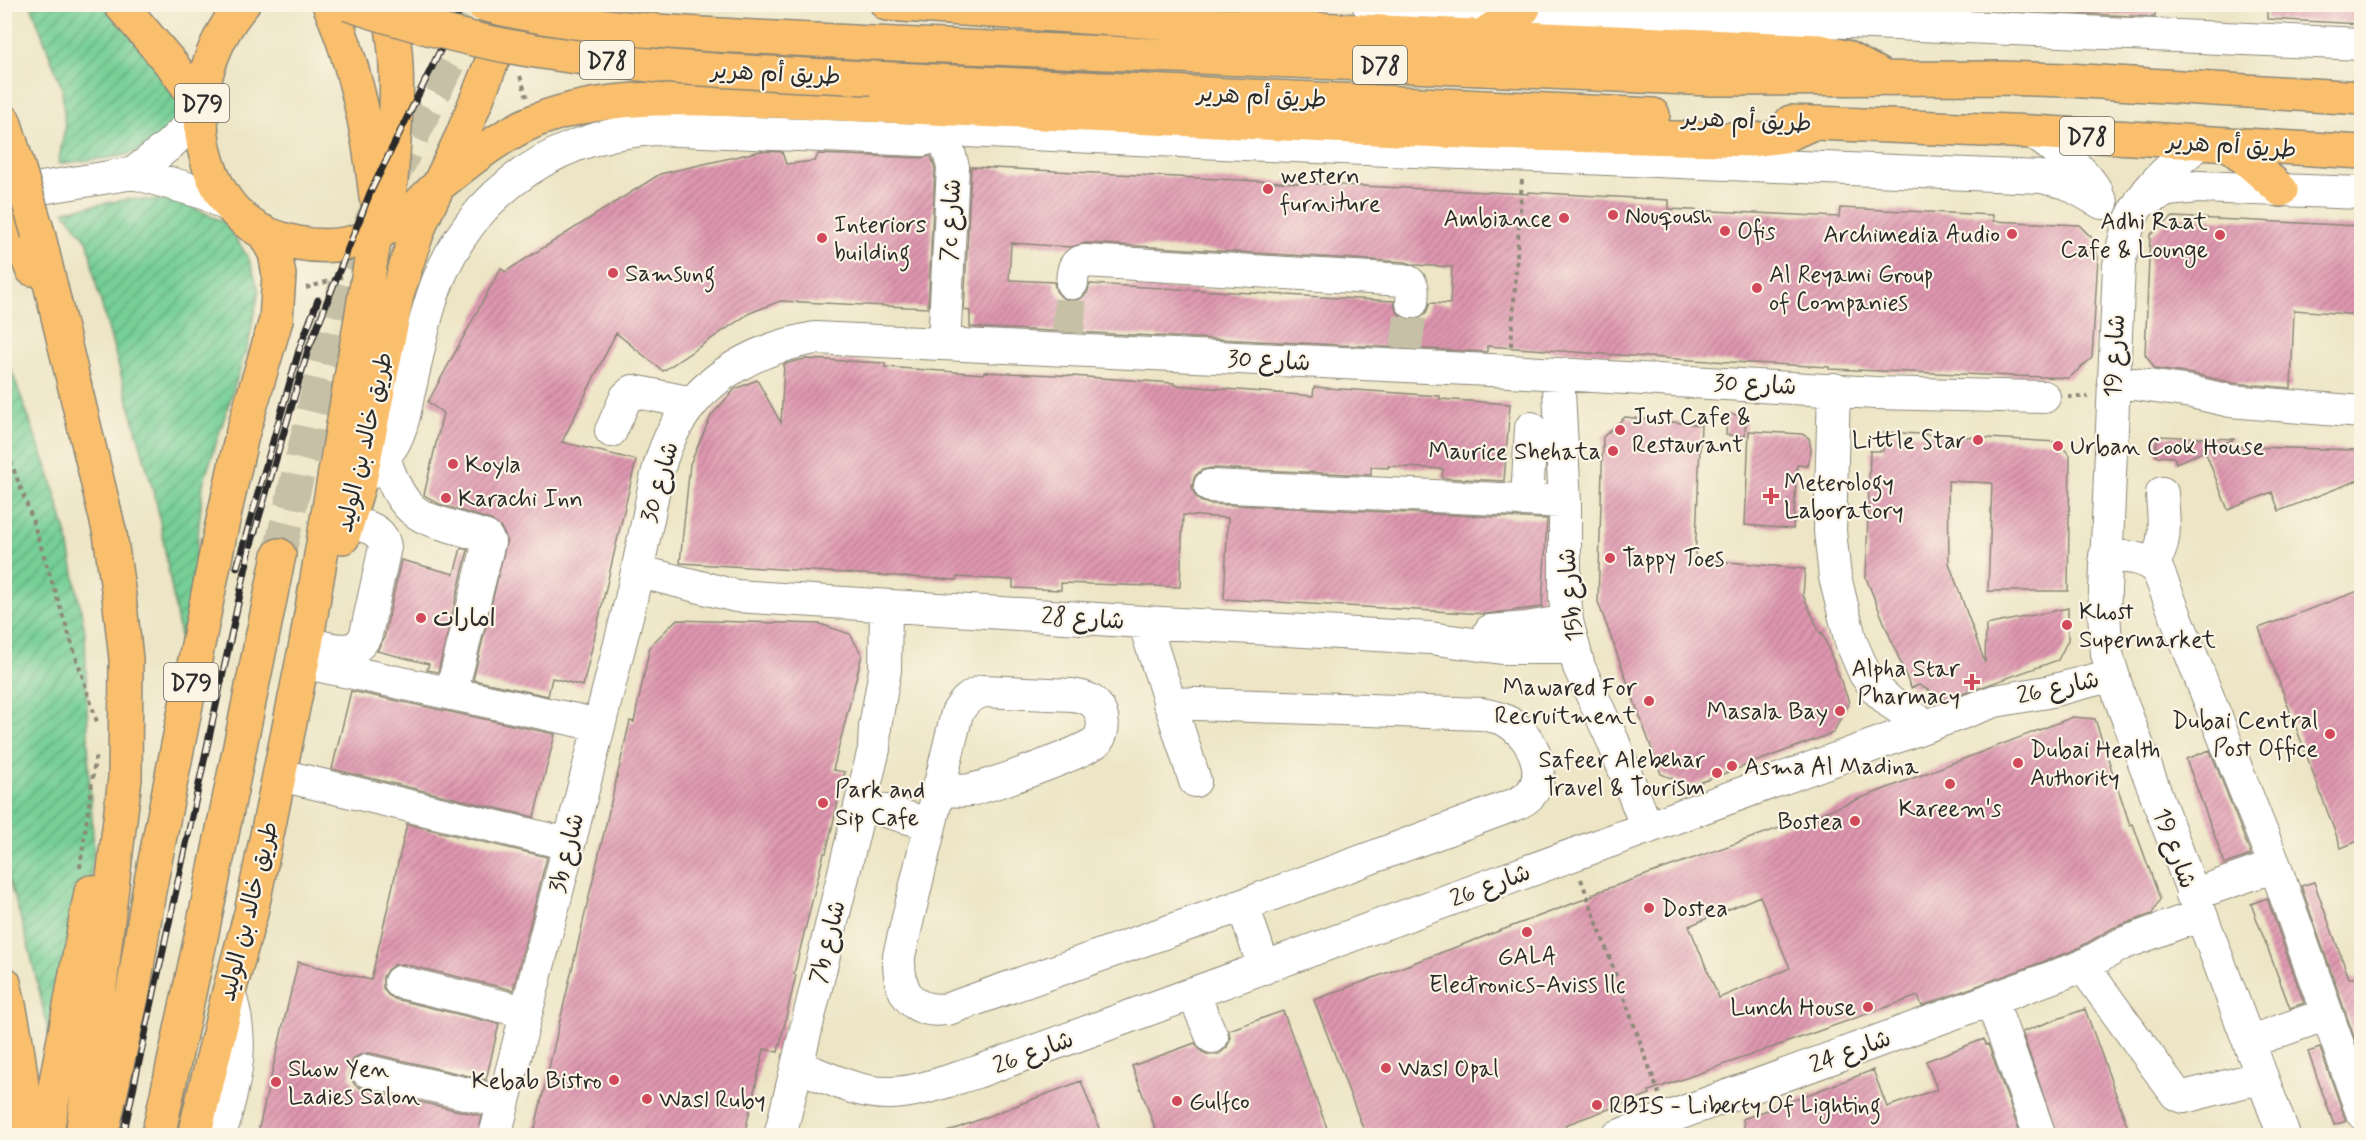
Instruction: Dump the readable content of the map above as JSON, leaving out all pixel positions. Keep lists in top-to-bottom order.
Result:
{
  "streets": {
    "main road": [
      "D78",
      "طريق أم هرير",
      "D79",
      "طريق خالد بن الوليد"
    ],
    "street": [
      "7c شارع",
      "شارع 19",
      "شارع 30",
      "15b شارع",
      "شارع 28",
      "شارع 26",
      "3b شارع",
      "7b شارع",
      "شارع 24"
    ]
  },
  "crossings": [
    ["طريق أم هرير", "شارع 19"],
    ["7c شارع", "شارع 30"],
    ["شارع 19", "شارع 26"],
    ["شارع 19", "شارع 24"],
    ["شارع 30", "15b شارع"],
    ["شارع 30", "شارع 28"],
    ["شارع 30", "3b شارع"],
    ["15b شارع", "شارع 28"],
    ["15b شارع", "شارع 26"],
    ["شارع 28", "3b شارع"],
    ["شارع 28", "7b شارع"],
    ["شارع 26", "7b شارع"]
  ],
  "places": {
    "other": [
      "western furniture",
      "Nouqoush",
      "Ambiance",
      "Ofis",
      "Archimedia Audio",
      "Adhi Raat Cafe & Lounge",
      "Interiors building",
      "Samsung",
      "Al Reyami Group of Companies",
      "Just Cafe & Restaurant",
      "Little Star",
      "Urban Cook House",
      "Maurice Shehata",
      "Koyla",
      "Karachi Inn",
      "Tappy Toes",
      "امارات",
      "Khost Supermarket",
      "Mawared For Recruitment",
      "Masala Bay",
      "Dubai Central Post Office",
      "Dubai Health Authority",
      "Asma Al Madina",
      "Safeer Alebehar Travel & Tourism",
      "Kareem's",
      "Park and Sip Cafe",
      "Bostea",
      "Dostea",
      "GALA Electronics-Aviss llc",
      "Lunch House",
      "Wasl Opal",
      "Kebab Bistro",
      "Show Yen Ladies Salon",
      "Wasl Ruby",
      "Gulfco",
      "RBIS - Liberty Of Lighting"
    ],
    "health": ["Meterology Laboratory", "Alpha Star Pharmacy"]
  }
}
